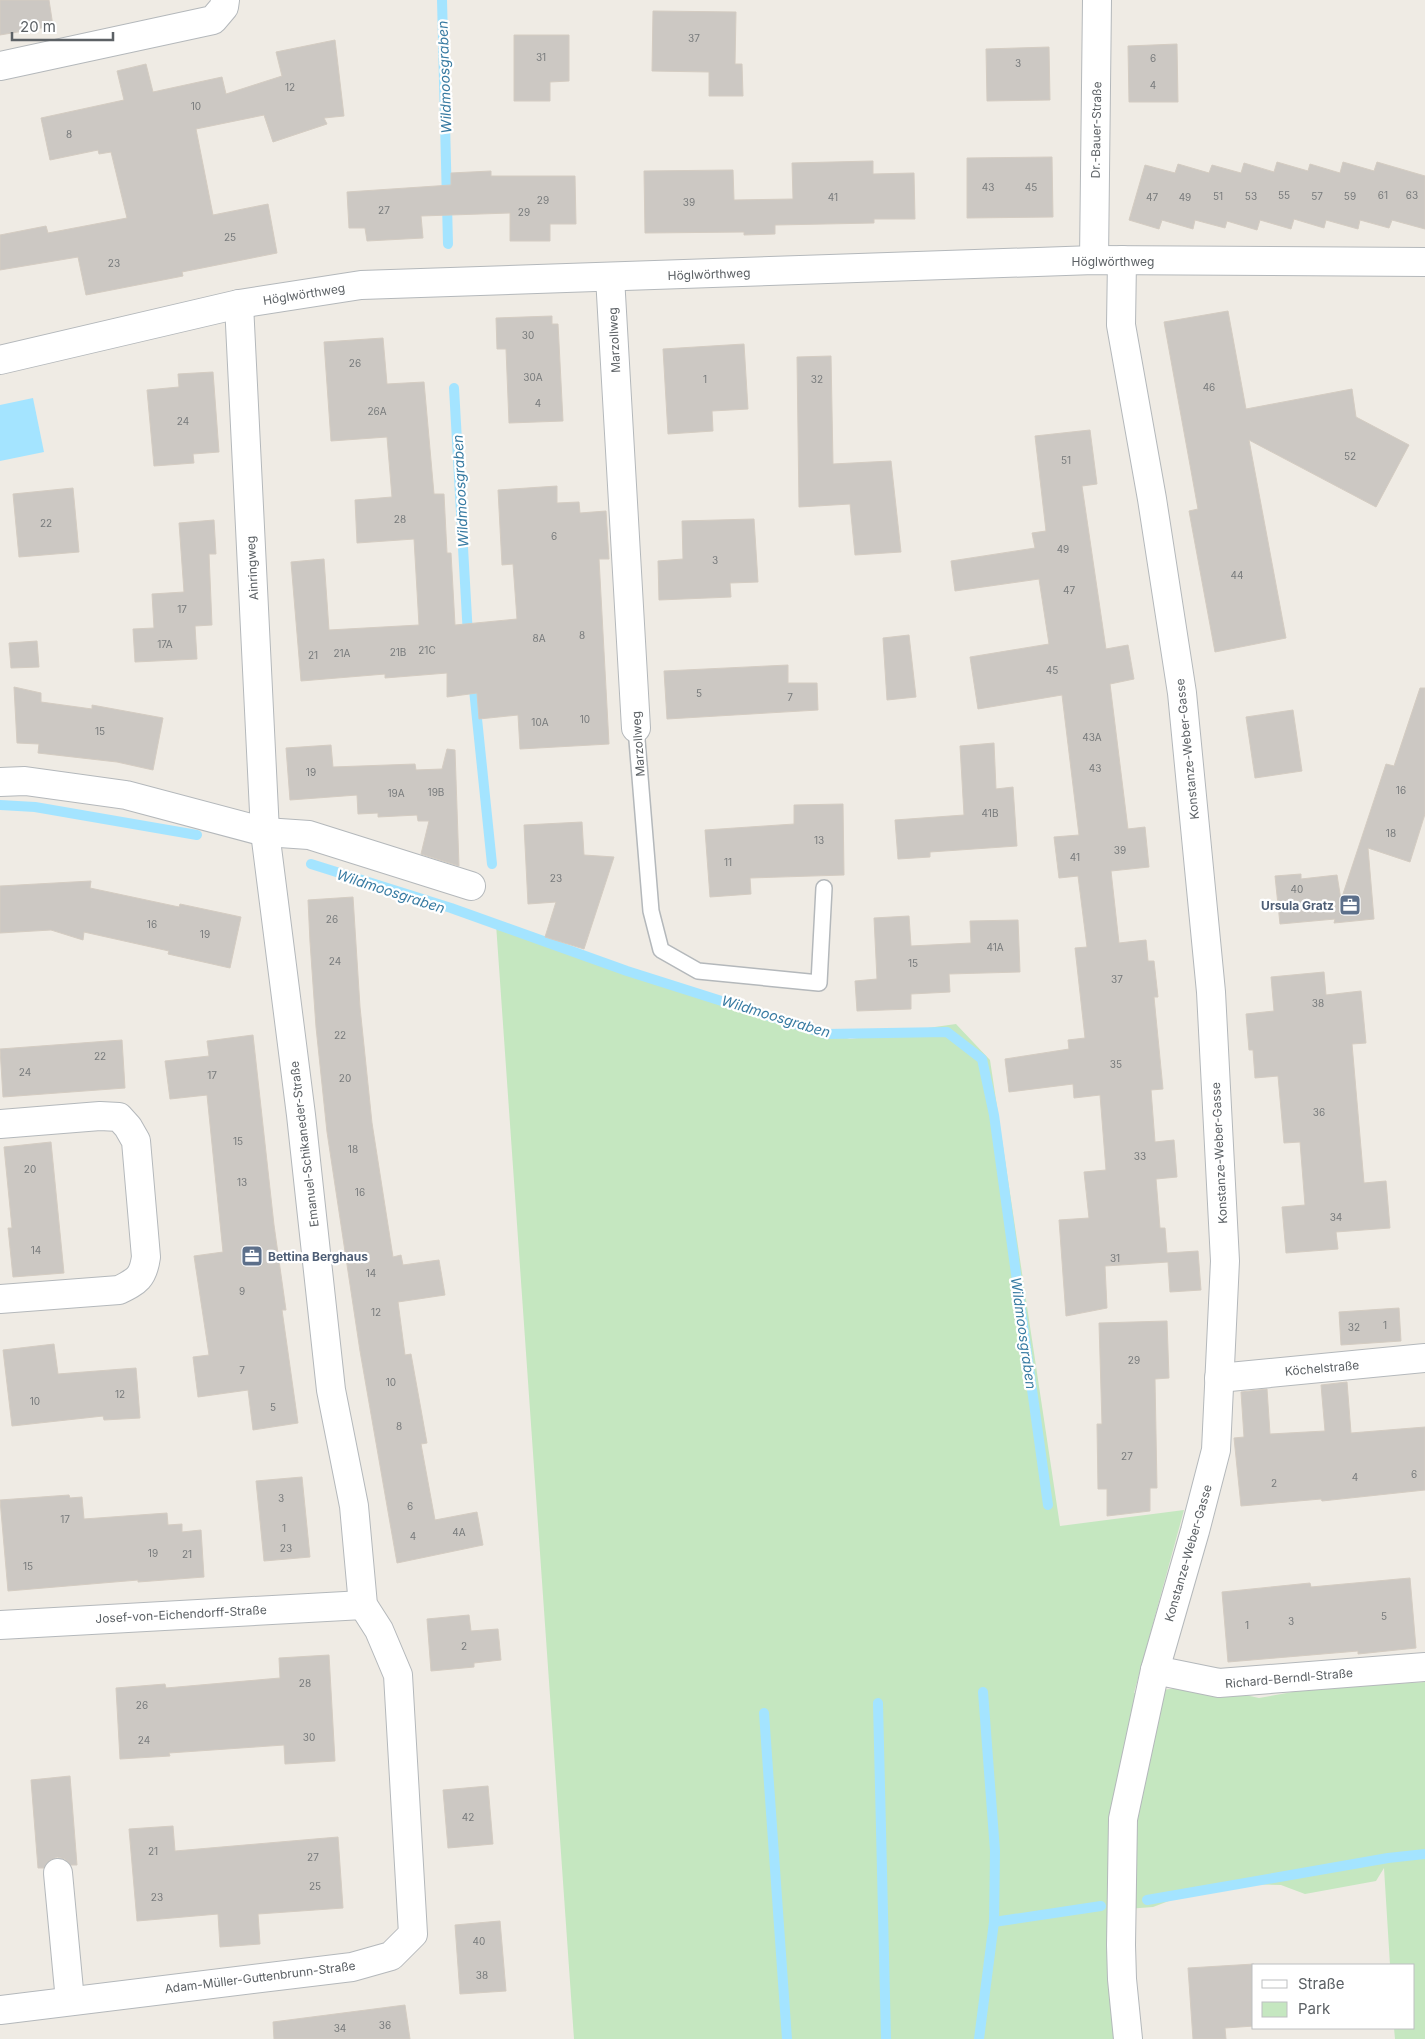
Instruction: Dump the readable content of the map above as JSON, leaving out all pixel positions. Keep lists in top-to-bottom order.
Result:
{
  "streets": {
    "street": [
      "Dr.-Bauer-Straße",
      "Höglwörthweg",
      "Marzollweg",
      "Ainringweg",
      "Konstanze-Weber-Gasse",
      "Emanuel-Schikaneder-Straße",
      "Köchelstraße",
      "Josef-von-Eichendorff-Straße",
      "Richard-Berndl-Straße",
      "Adam-Müller-Guttenbrunn-Straße"
    ]
  },
  "crossings": [
    ["Dr.-Bauer-Straße", "Höglwörthweg"],
    ["Höglwörthweg", "Marzollweg"],
    ["Höglwörthweg", "Ainringweg"],
    ["Höglwörthweg", "Konstanze-Weber-Gasse"],
    ["Ainringweg", "Emanuel-Schikaneder-Straße"],
    ["Konstanze-Weber-Gasse", "Köchelstraße"],
    ["Konstanze-Weber-Gasse", "Richard-Berndl-Straße"],
    ["Emanuel-Schikaneder-Straße", "Josef-von-Eichendorff-Straße"],
    ["Emanuel-Schikaneder-Straße", "Adam-Müller-Guttenbrunn-Straße"],
    ["Josef-von-Eichendorff-Straße", "Adam-Müller-Guttenbrunn-Straße"]
  ],
  "water": ["Wildmoosgraben"],
  "places": {
    "office": ["Ursula Gratz", "Bettina Berghaus"]
  },
  "house_numbers": [
    "37",
    "31",
    "6",
    "3",
    "4",
    "12",
    "10",
    "8",
    "43",
    "45",
    "55",
    "61",
    "63",
    "51",
    "53",
    "57",
    "59",
    "41",
    "47",
    "49",
    "29",
    "39",
    "27",
    "29",
    "25",
    "23",
    "30",
    "26",
    "30A",
    "1",
    "32",
    "46",
    "4",
    "26A",
    "24",
    "52",
    "51",
    "28",
    "22",
    "6",
    "49",
    "3",
    "44",
    "47",
    "17",
    "8",
    "8A",
    "17A",
    "21C",
    "21B",
    "21A",
    "21",
    "45",
    "5",
    "7",
    "10",
    "10A",
    "15",
    "43A",
    "43",
    "19",
    "16",
    "19B",
    "19A",
    "41B",
    "18",
    "13",
    "39",
    "41",
    "11",
    "23",
    "40",
    "26",
    "16",
    "19",
    "41A",
    "24",
    "15",
    "37",
    "38",
    "22",
    "22",
    "35",
    "24",
    "17",
    "20",
    "36",
    "15",
    "18",
    "33",
    "20",
    "13",
    "16",
    "34",
    "14",
    "31",
    "14",
    "9",
    "12",
    "1",
    "32",
    "29",
    "7",
    "10",
    "12",
    "10",
    "5",
    "8",
    "27",
    "6",
    "4",
    "2",
    "3",
    "6",
    "17",
    "1",
    "4A",
    "4",
    "23",
    "19",
    "21",
    "15",
    "5",
    "3",
    "1",
    "2",
    "28",
    "26",
    "30",
    "24",
    "42",
    "21",
    "27",
    "25",
    "23",
    "40",
    "38",
    "36",
    "34"
  ],
  "legend": ["Straße", "Park"],
  "scale_bar": "20 m"
}
